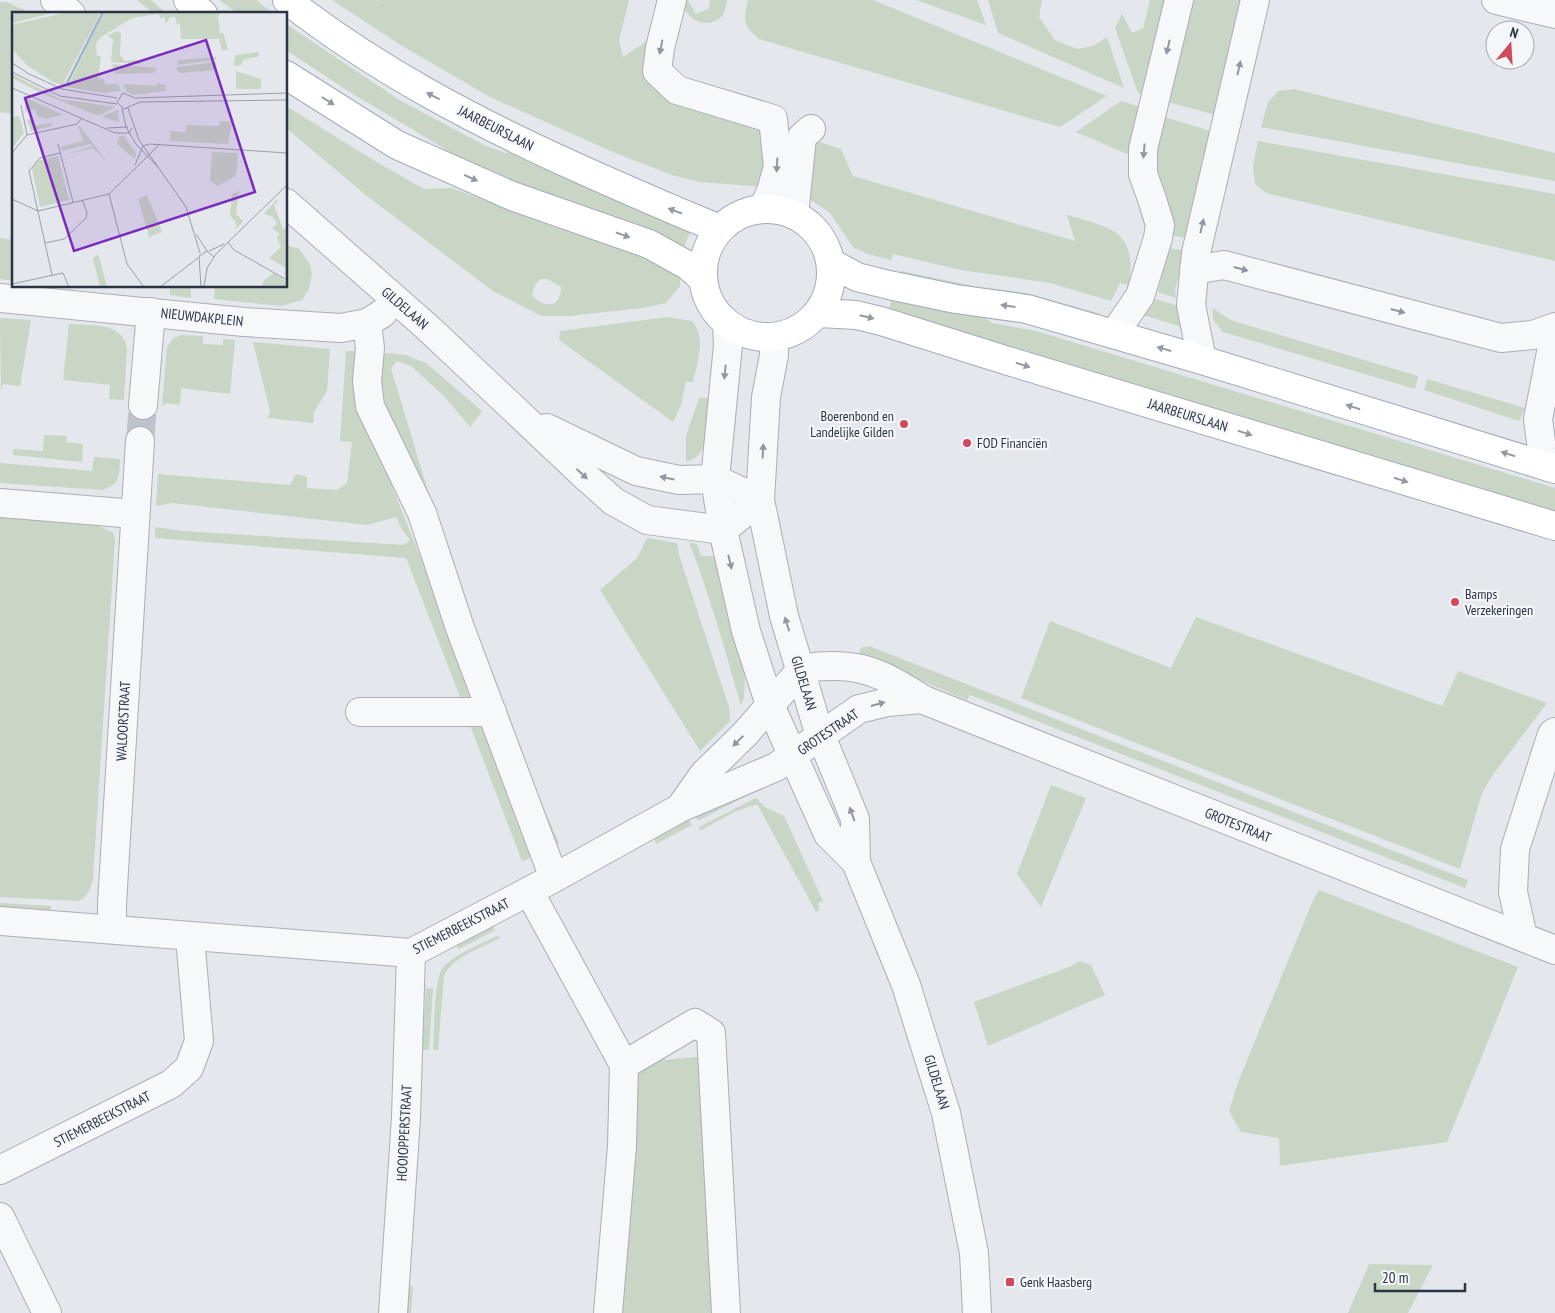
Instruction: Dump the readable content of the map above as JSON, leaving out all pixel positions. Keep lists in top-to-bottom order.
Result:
{
  "streets": {
    "main road": ["JAARBEURSLAAN"],
    "street": [
      "GILDELAAN",
      "NIEUWDAKPLEIN",
      "WALOORSTRAAT",
      "GROTESTRAAT",
      "STIEMERBEEKSTRAAT",
      "HOOIOPPERSTRAAT"
    ]
  },
  "crossings": [
    ["JAARBEURSLAAN", "GILDELAAN"],
    ["GILDELAAN", "NIEUWDAKPLEIN"],
    ["GILDELAAN", "GROTESTRAAT"],
    ["GILDELAAN", "STIEMERBEEKSTRAAT"],
    ["WALOORSTRAAT", "STIEMERBEEKSTRAAT"],
    ["GROTESTRAAT", "STIEMERBEEKSTRAAT"],
    ["STIEMERBEEKSTRAAT", "HOOIOPPERSTRAAT"]
  ],
  "places": {
    "other": ["Boerenbond en Landelijke Gilden", "FOD Financiën", "Bamps Verzekeringen"],
    "transit": ["Genk Haasberg"]
  },
  "scale_bar": "20 m",
  "north": "top"
}
